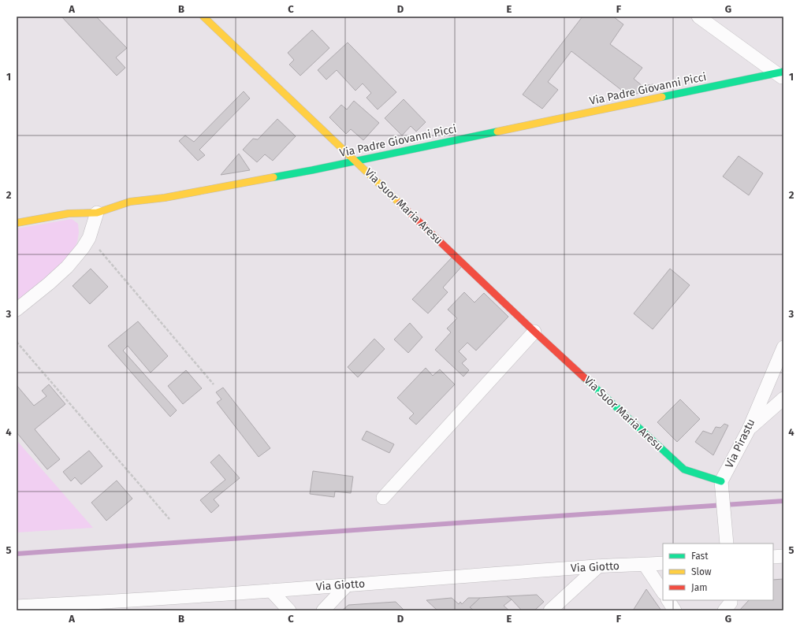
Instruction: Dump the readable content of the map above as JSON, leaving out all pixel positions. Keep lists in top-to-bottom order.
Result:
{
  "streets": {
    "street": [
      "Via Padre Giovanni Picci",
      "Via Suor Maria Aresu",
      "Via Pirastu",
      "Via Giotto"
    ]
  },
  "crossings": [
    ["Via Padre Giovanni Picci", "Via Suor Maria Aresu"],
    ["Via Suor Maria Aresu", "Via Pirastu"]
  ],
  "legend": ["Fast", "Slow", "Jam"],
  "grid": {
    "columns": [
      "A",
      "B",
      "C",
      "D",
      "E",
      "F",
      "G"
    ],
    "rows": [
      "1",
      "2",
      "3",
      "4",
      "5"
    ]
  }
}
